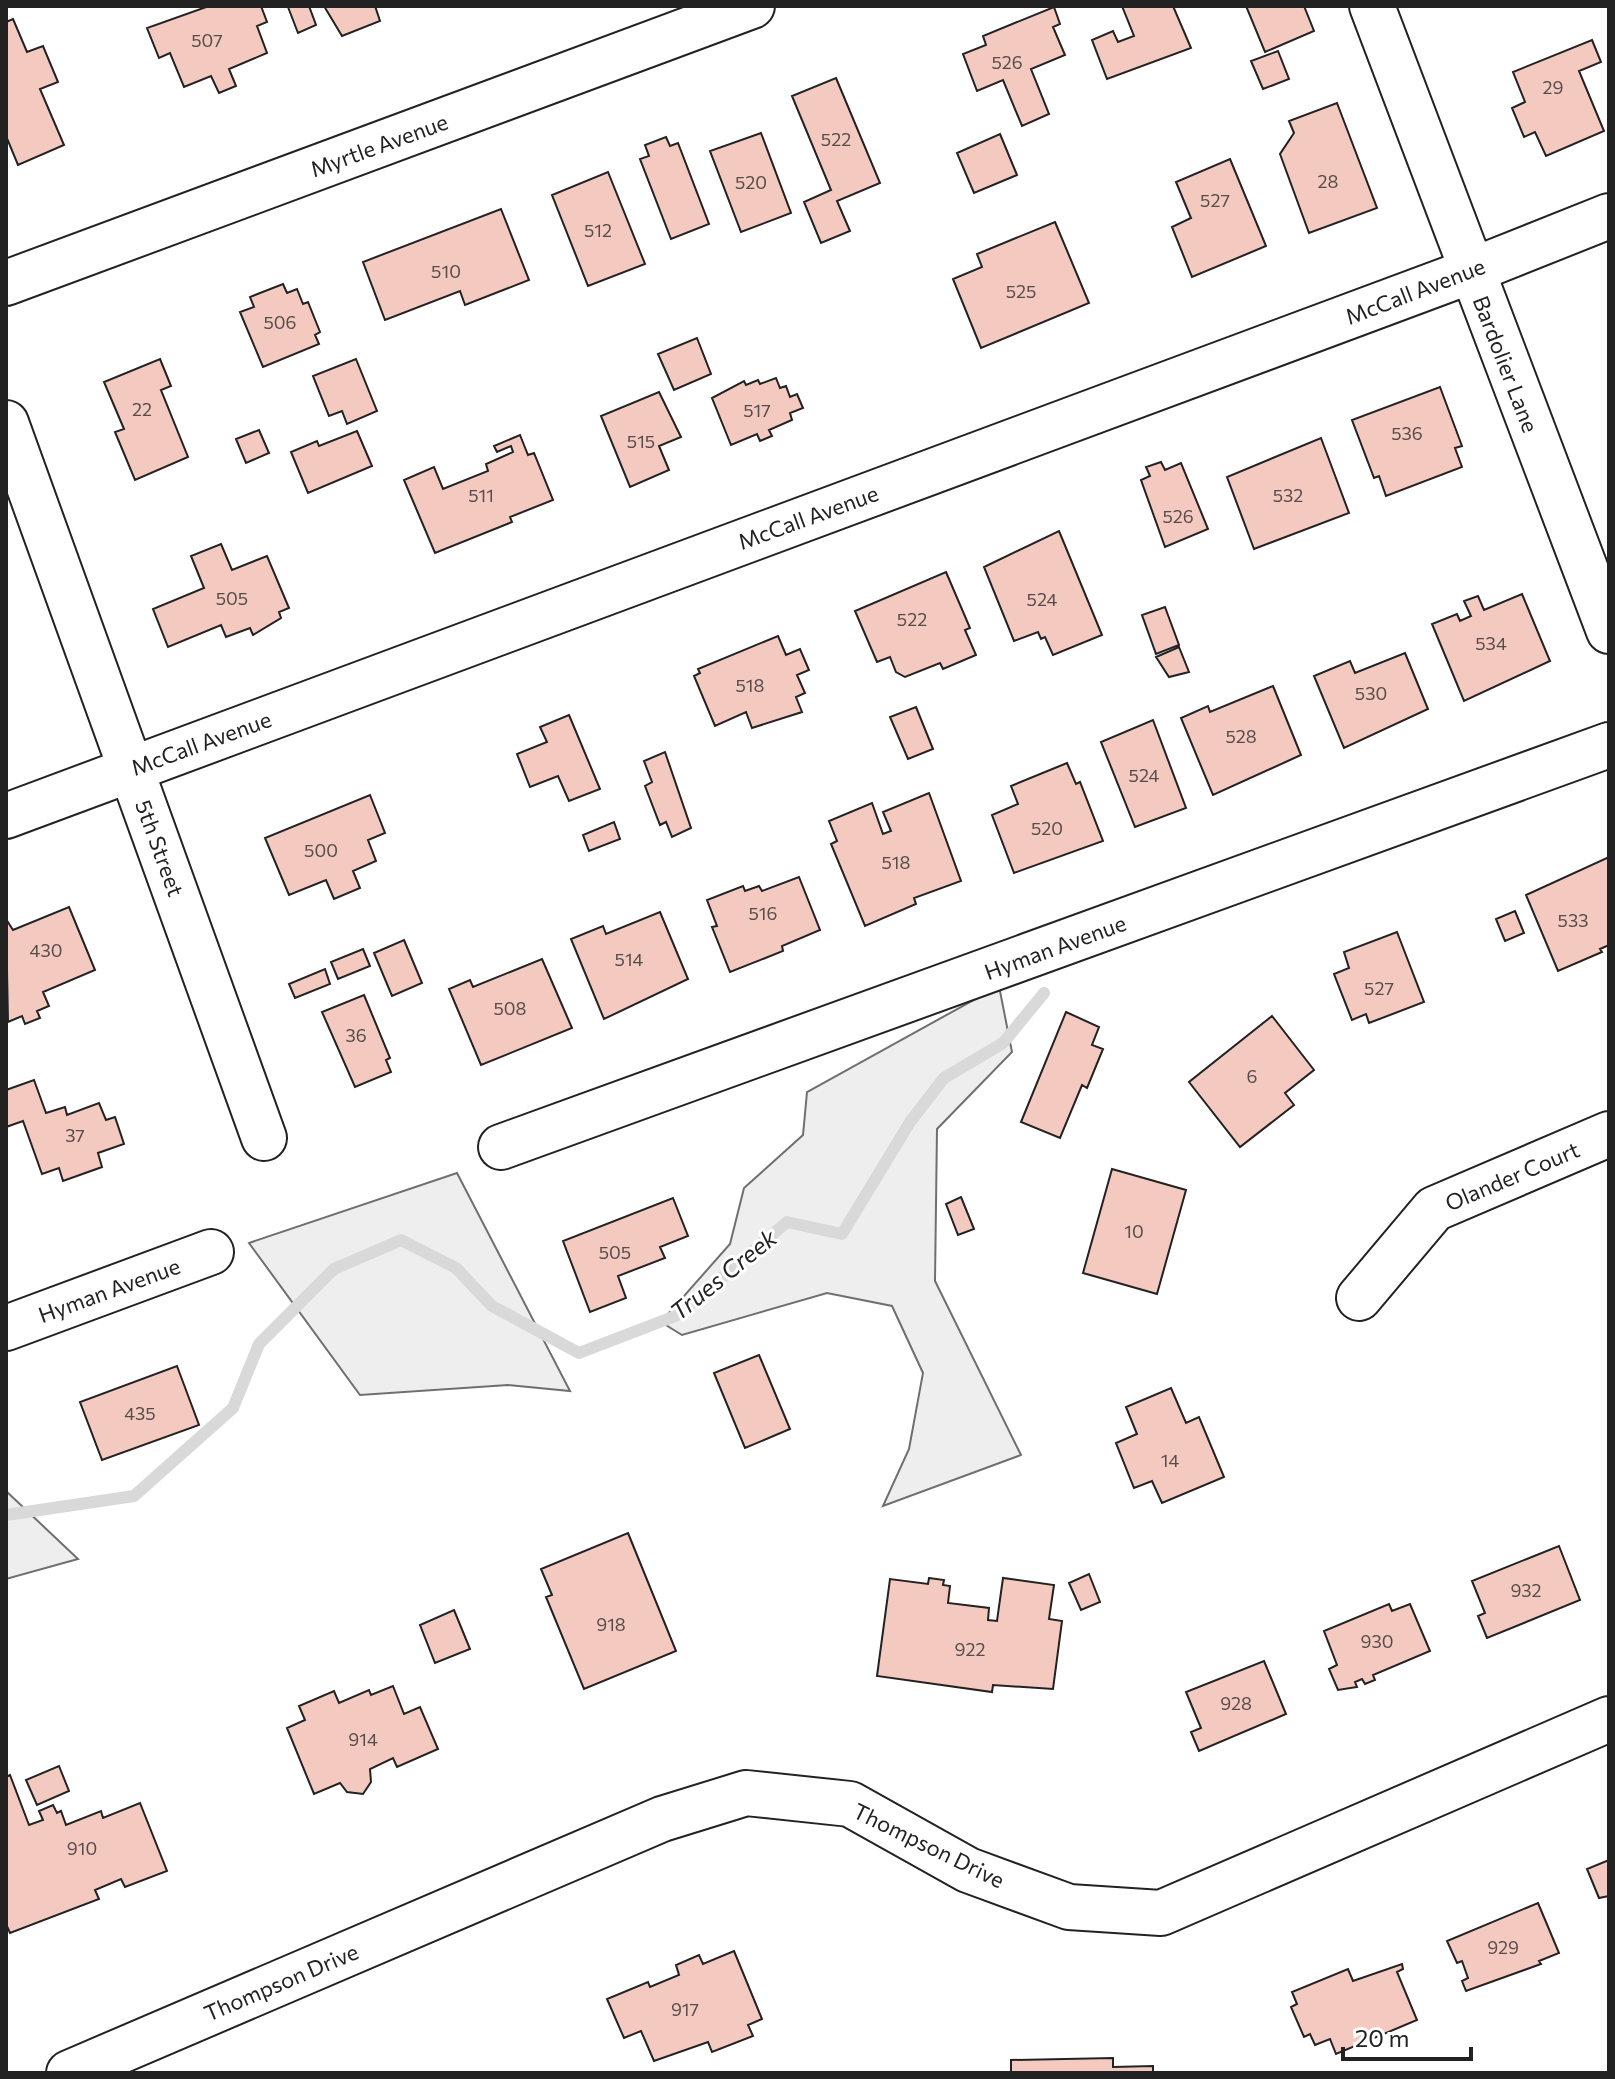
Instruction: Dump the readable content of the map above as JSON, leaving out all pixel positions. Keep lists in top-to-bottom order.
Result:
{
  "streets": {
    "street": [
      "Myrtle Avenue",
      "McCall Avenue",
      "Bardolier Lane",
      "5th Street",
      "Hyman Avenue",
      "Olander Court",
      "Thompson Drive"
    ]
  },
  "crossings": [
    ["McCall Avenue", "Bardolier Lane"],
    ["McCall Avenue", "5th Street"]
  ],
  "water": ["Trues Creek"],
  "house_numbers": [
    "507",
    "526",
    "29",
    "522",
    "28",
    "520",
    "527",
    "512",
    "510",
    "525",
    "506",
    "22",
    "517",
    "536",
    "515",
    "511",
    "532",
    "526",
    "505",
    "524",
    "522",
    "534",
    "518",
    "530",
    "528",
    "524",
    "520",
    "500",
    "518",
    "516",
    "533",
    "430",
    "514",
    "527",
    "508",
    "36",
    "6",
    "37",
    "10",
    "505",
    "435",
    "14",
    "932",
    "918",
    "930",
    "922",
    "928",
    "914",
    "910",
    "929",
    "917"
  ],
  "scale_bar": "20 m"
}
